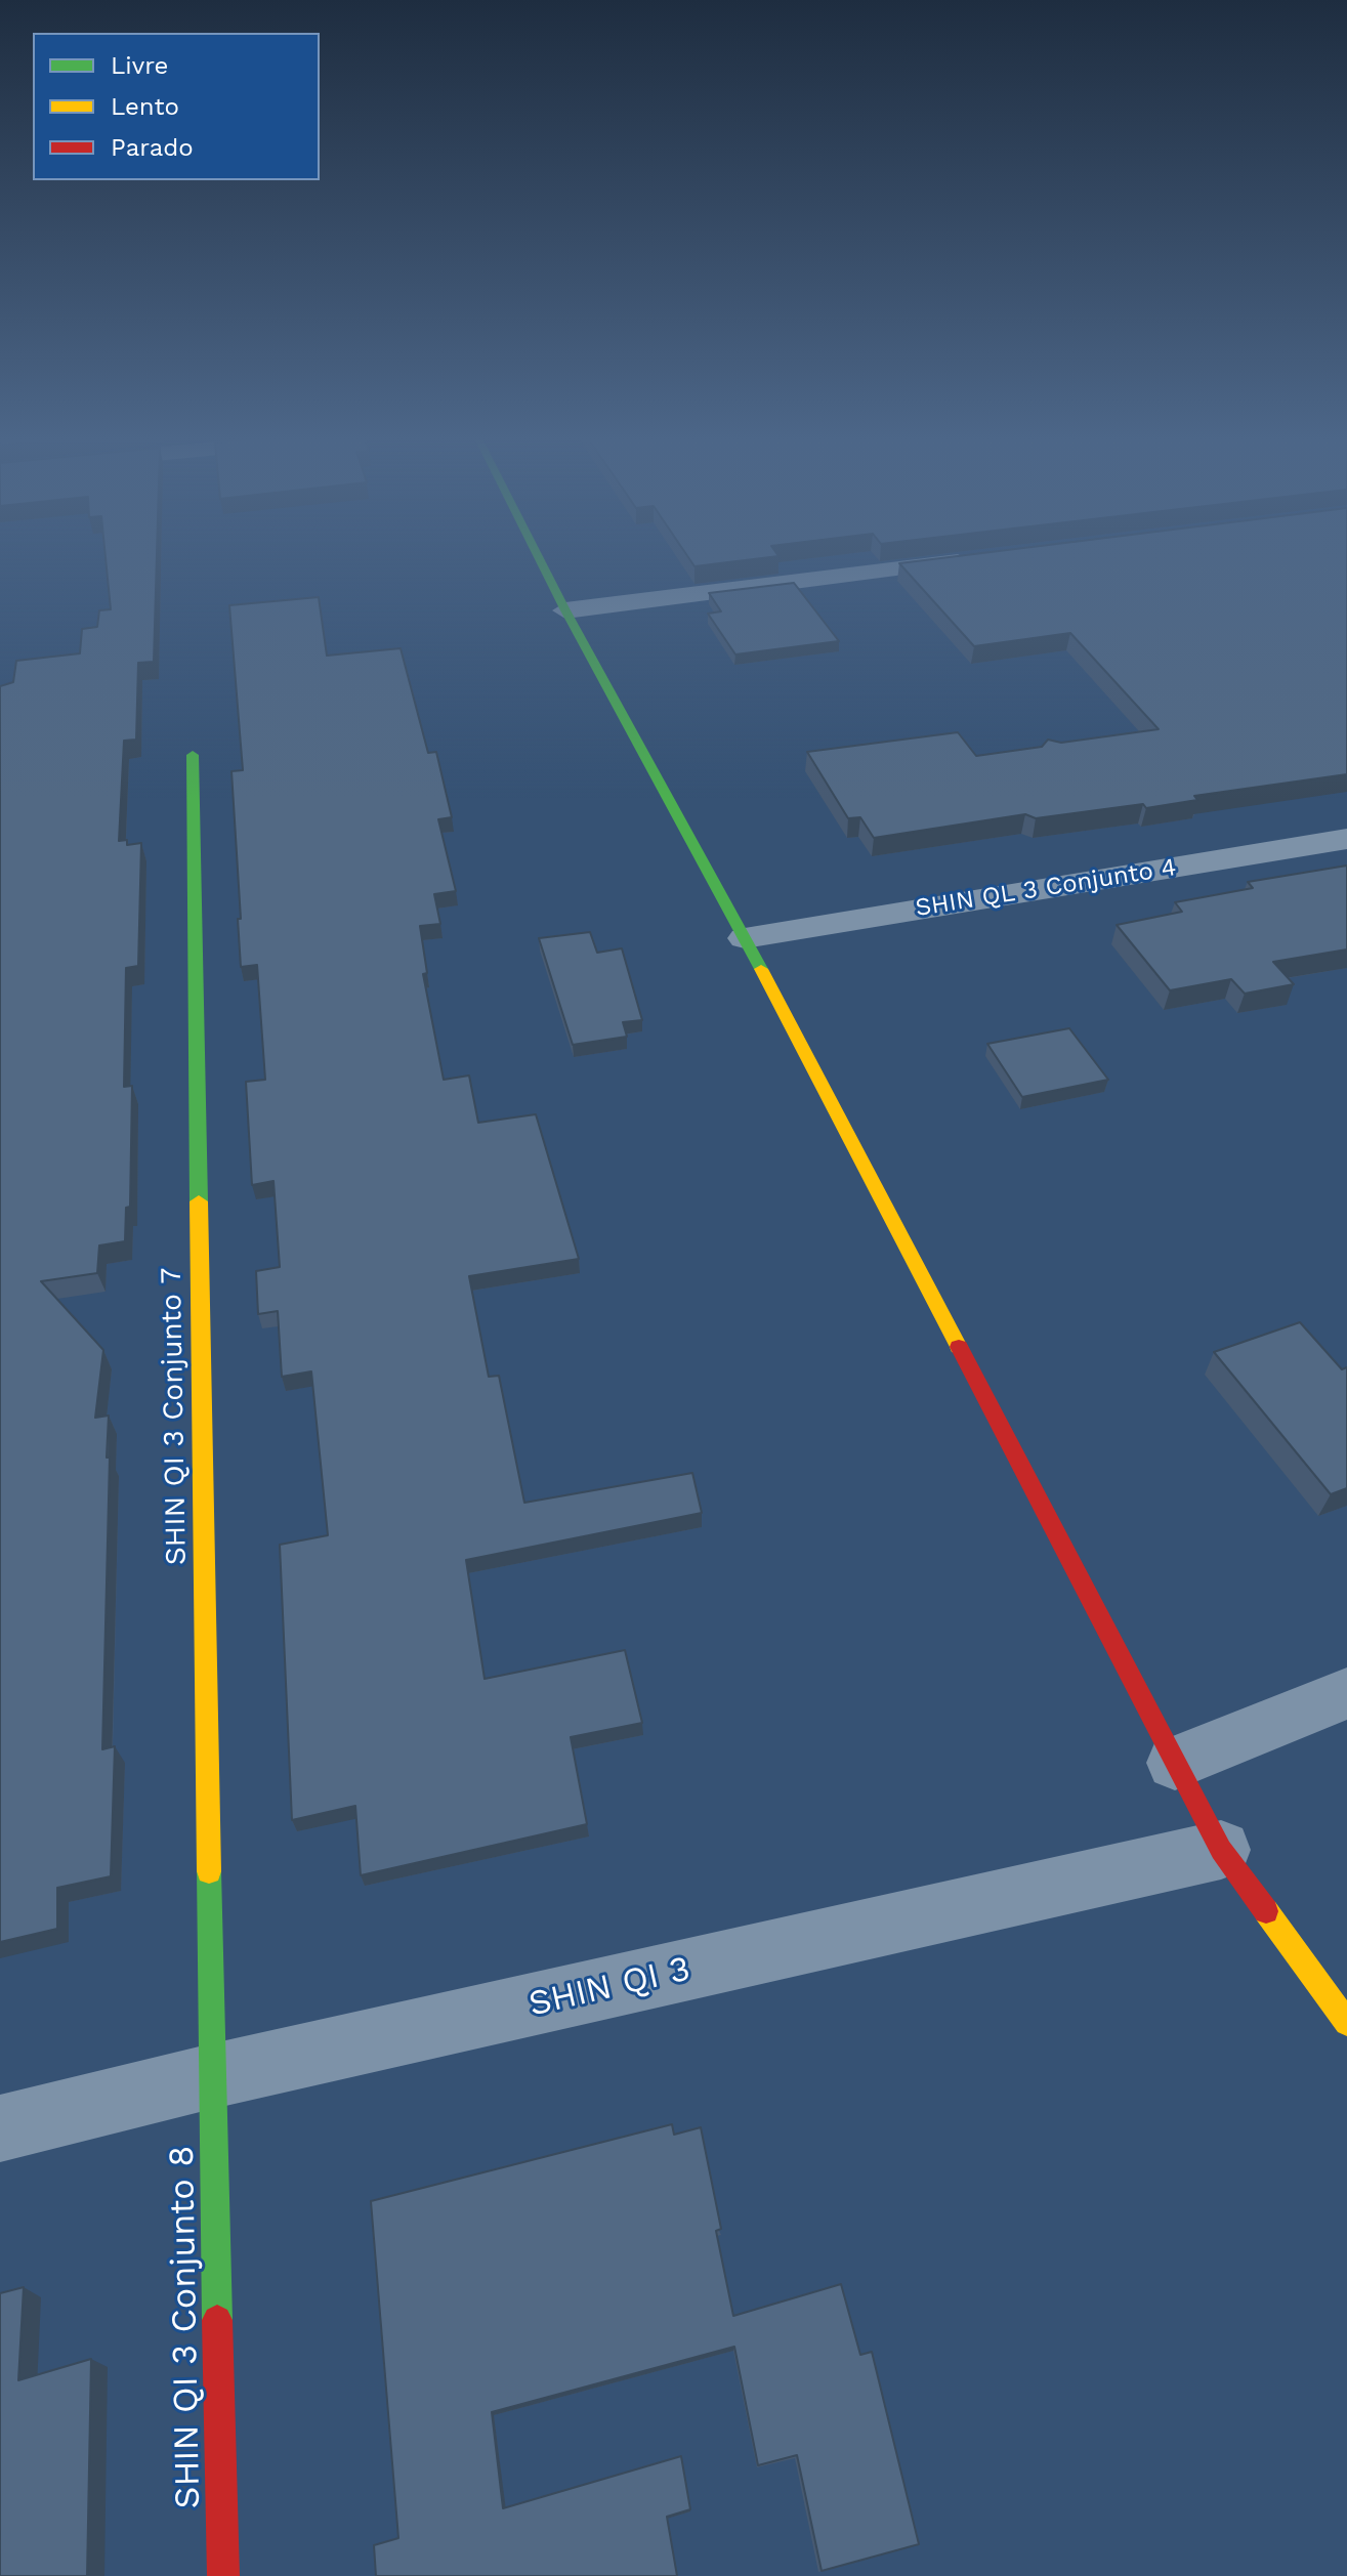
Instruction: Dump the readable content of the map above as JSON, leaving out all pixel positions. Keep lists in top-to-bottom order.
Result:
{
  "streets": {
    "street": [
      "SHIN QL 3 Conjunto 4",
      "SHIN QI 3 Conjunto 7",
      "SHIN QI 3",
      "SHIN QI 3 Conjunto 8"
    ]
  },
  "crossings": [
    ["SHIN QI 3 Conjunto 7", "SHIN QI 3"],
    ["SHIN QI 3 Conjunto 7", "SHIN QI 3 Conjunto 8"],
    ["SHIN QI 3", "SHIN QI 3 Conjunto 8"]
  ],
  "legend": ["Livre", "Lento", "Parado"]
}
